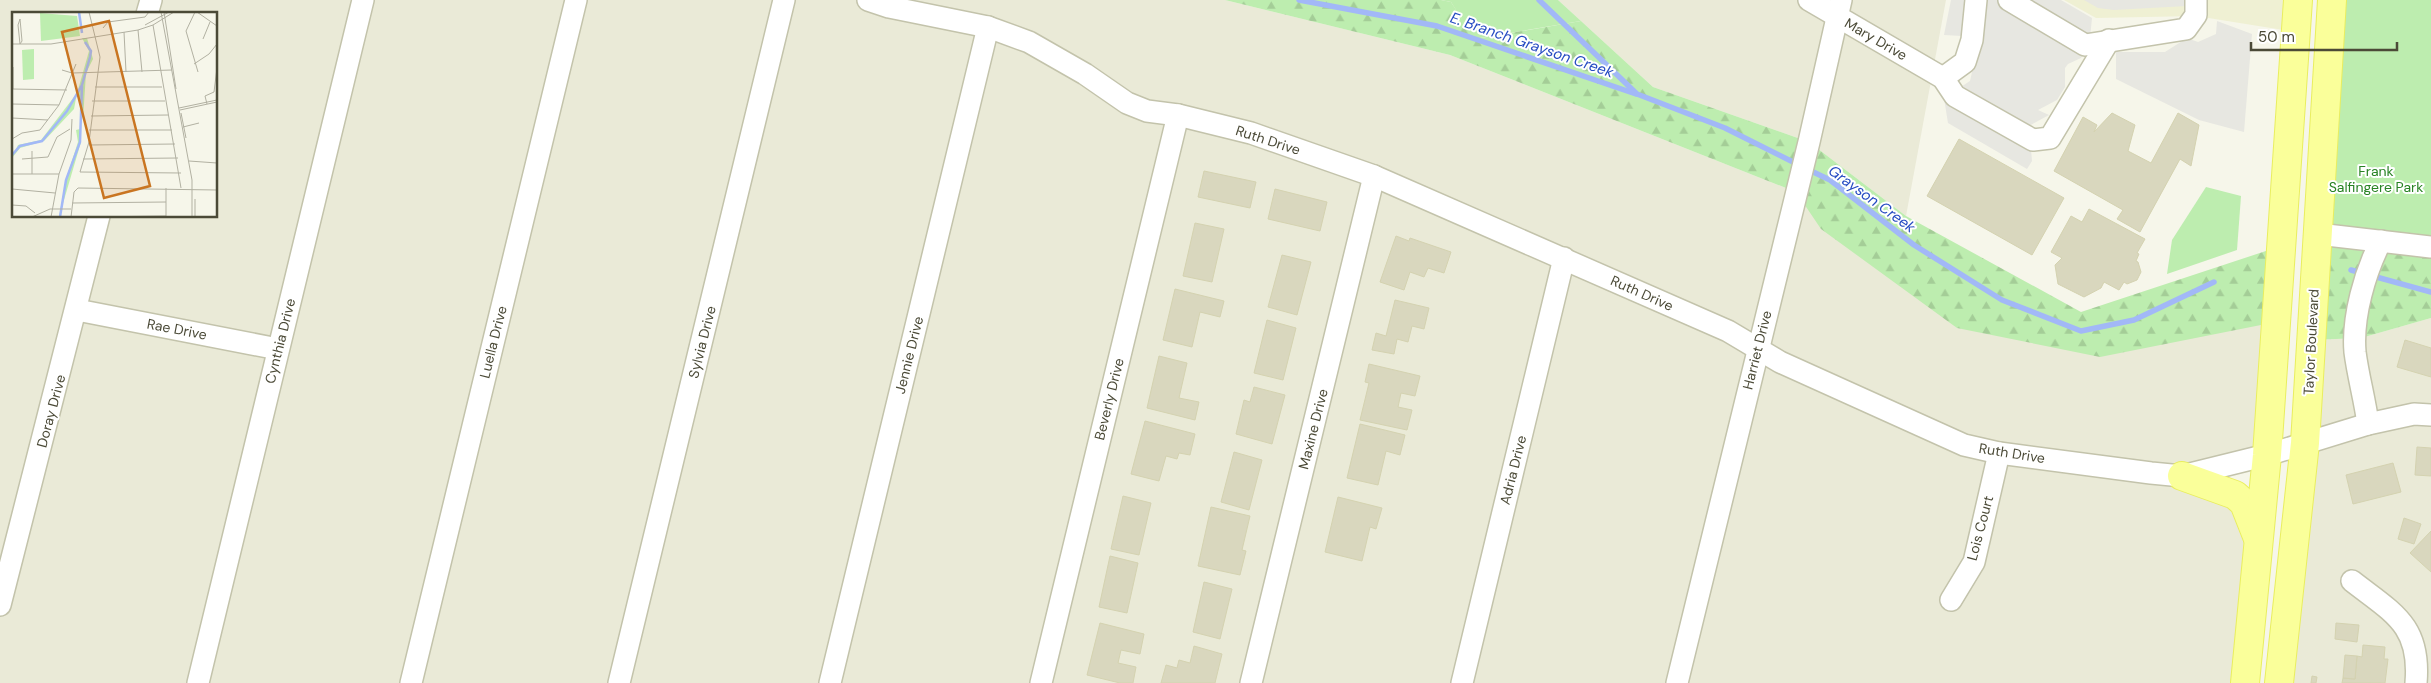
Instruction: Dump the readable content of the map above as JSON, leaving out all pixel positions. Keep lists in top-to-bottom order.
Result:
{
  "streets": {
    "main road": ["Taylor Boulevard"],
    "street": [
      "Mary Drive",
      "Ruth Drive",
      "Rae Drive",
      "Cynthia Drive",
      "Luella Drive",
      "Sylvia Drive",
      "Harriet Drive",
      "Jennie Drive",
      "Beverly Drive",
      "Doray Drive",
      "Maxine Drive",
      "Adria Drive",
      "Lois Court"
    ]
  },
  "crossings": [
    ["Mary Drive", "Harriet Drive"],
    ["Ruth Drive", "Taylor Boulevard"],
    ["Ruth Drive", "Harriet Drive"],
    ["Ruth Drive", "Jennie Drive"],
    ["Ruth Drive", "Beverly Drive"],
    ["Ruth Drive", "Maxine Drive"],
    ["Ruth Drive", "Adria Drive"],
    ["Ruth Drive", "Lois Court"],
    ["Rae Drive", "Cynthia Drive"],
    ["Rae Drive", "Doray Drive"]
  ],
  "water": ["E. Branch Grayson Creek", "Grayson Creek"],
  "parks": ["Frank Salfingere Park"],
  "scale_bar": "50 m"
}
